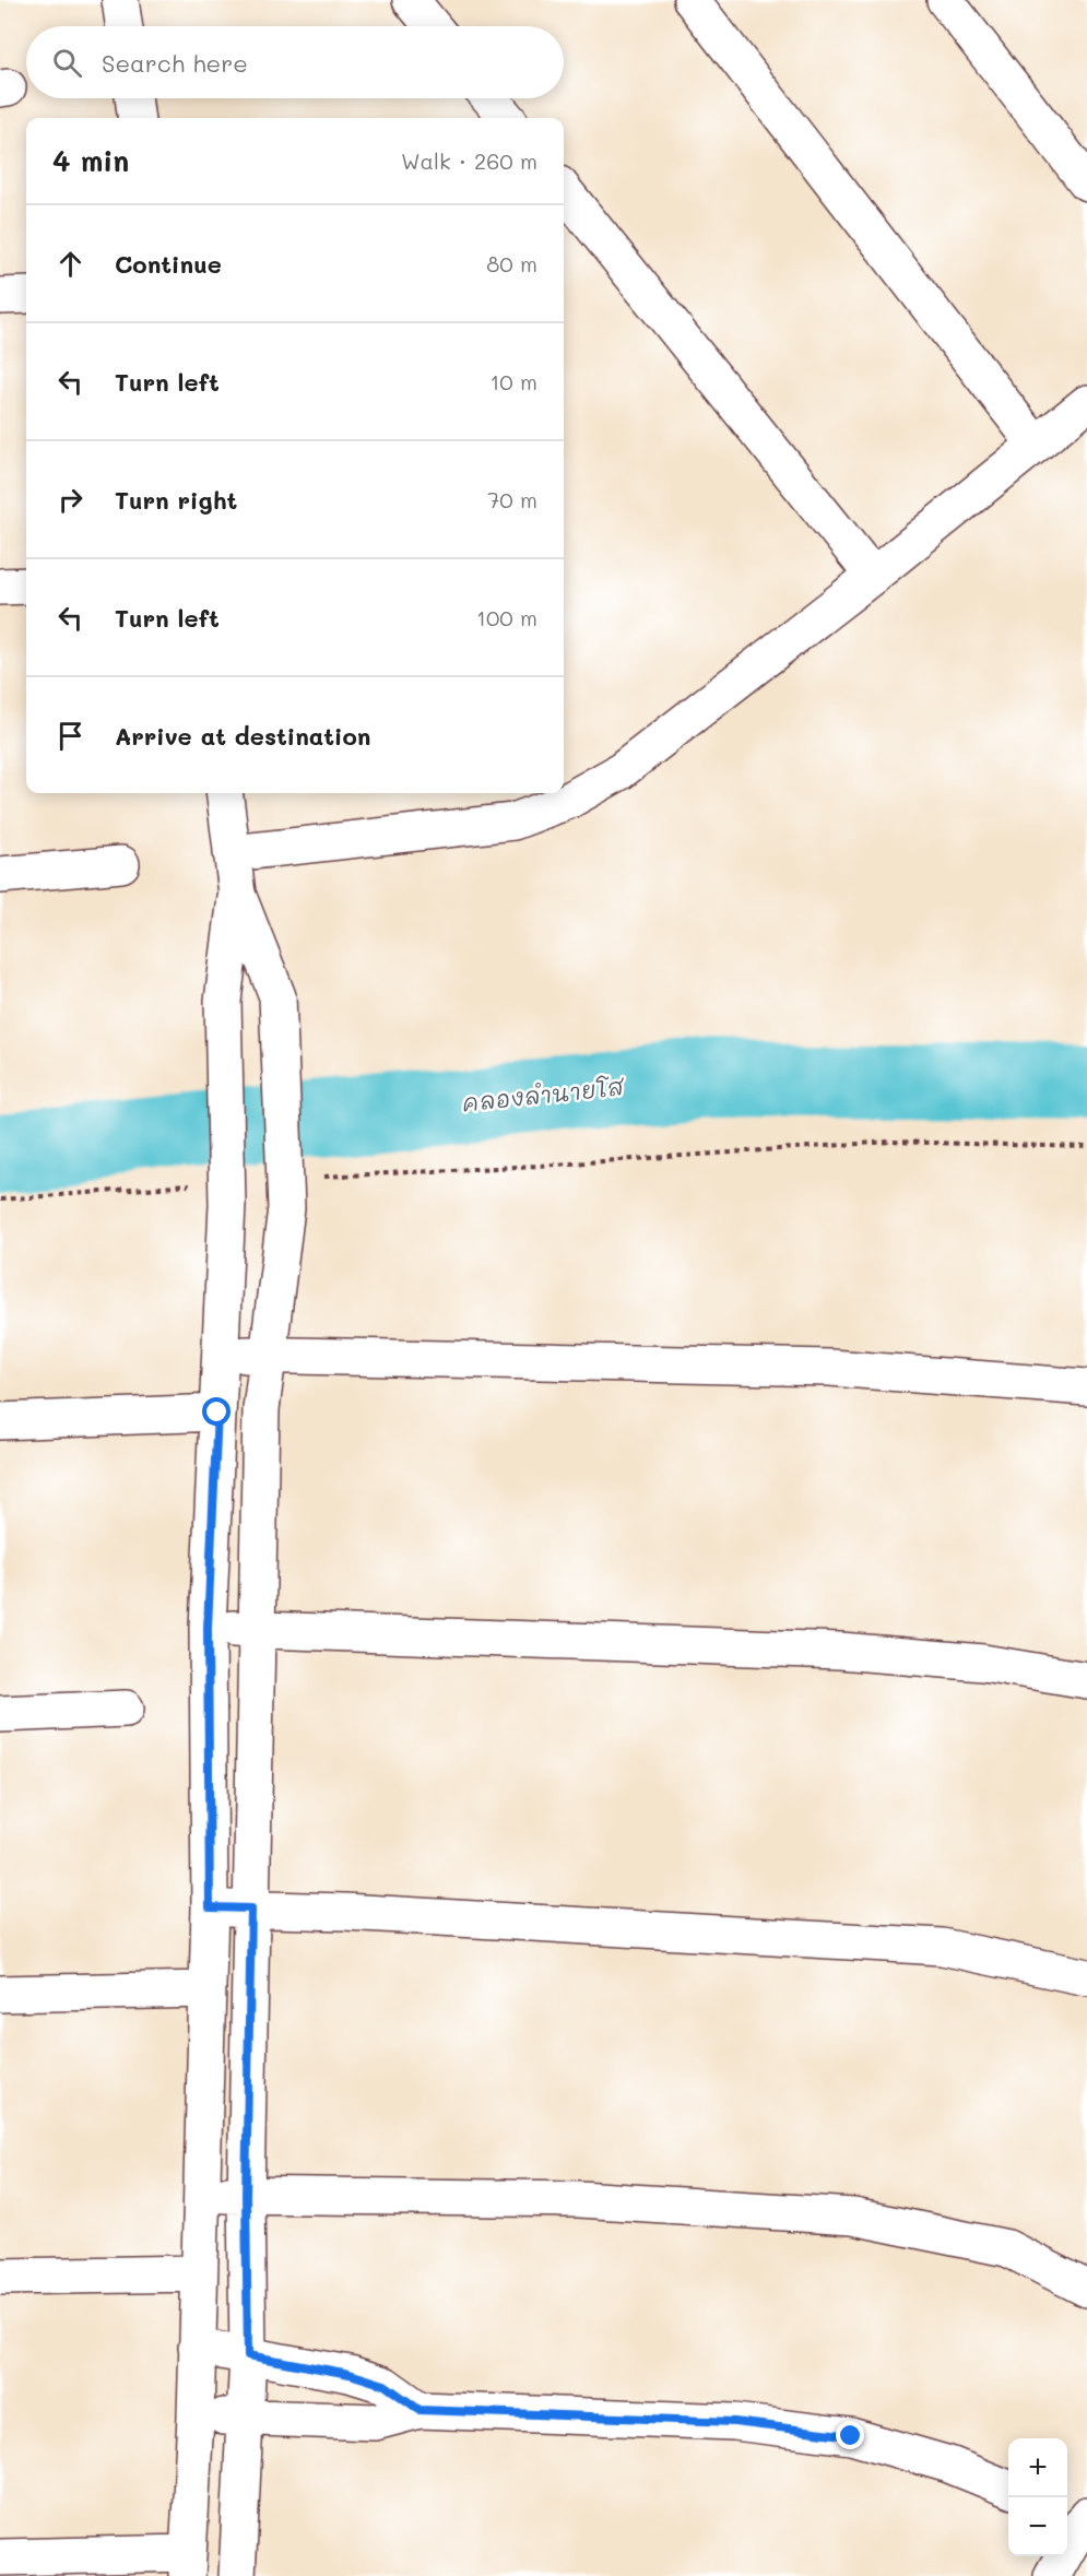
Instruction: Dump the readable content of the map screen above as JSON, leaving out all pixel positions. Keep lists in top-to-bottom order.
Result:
{
  "water": ["คลองลำนายโส"],
  "page": {
    "search": "Search here",
    "heading": ["4 min", "Walk · 260 m"],
    "list": [
      ["Continue", "80 m"],
      ["Turn left", "10 m"],
      ["Turn right", "70 m"],
      ["Turn left", "100 m"],
      "Arrive at destination"
    ],
    "map_buttons": ["+", "−"]
  }
}
